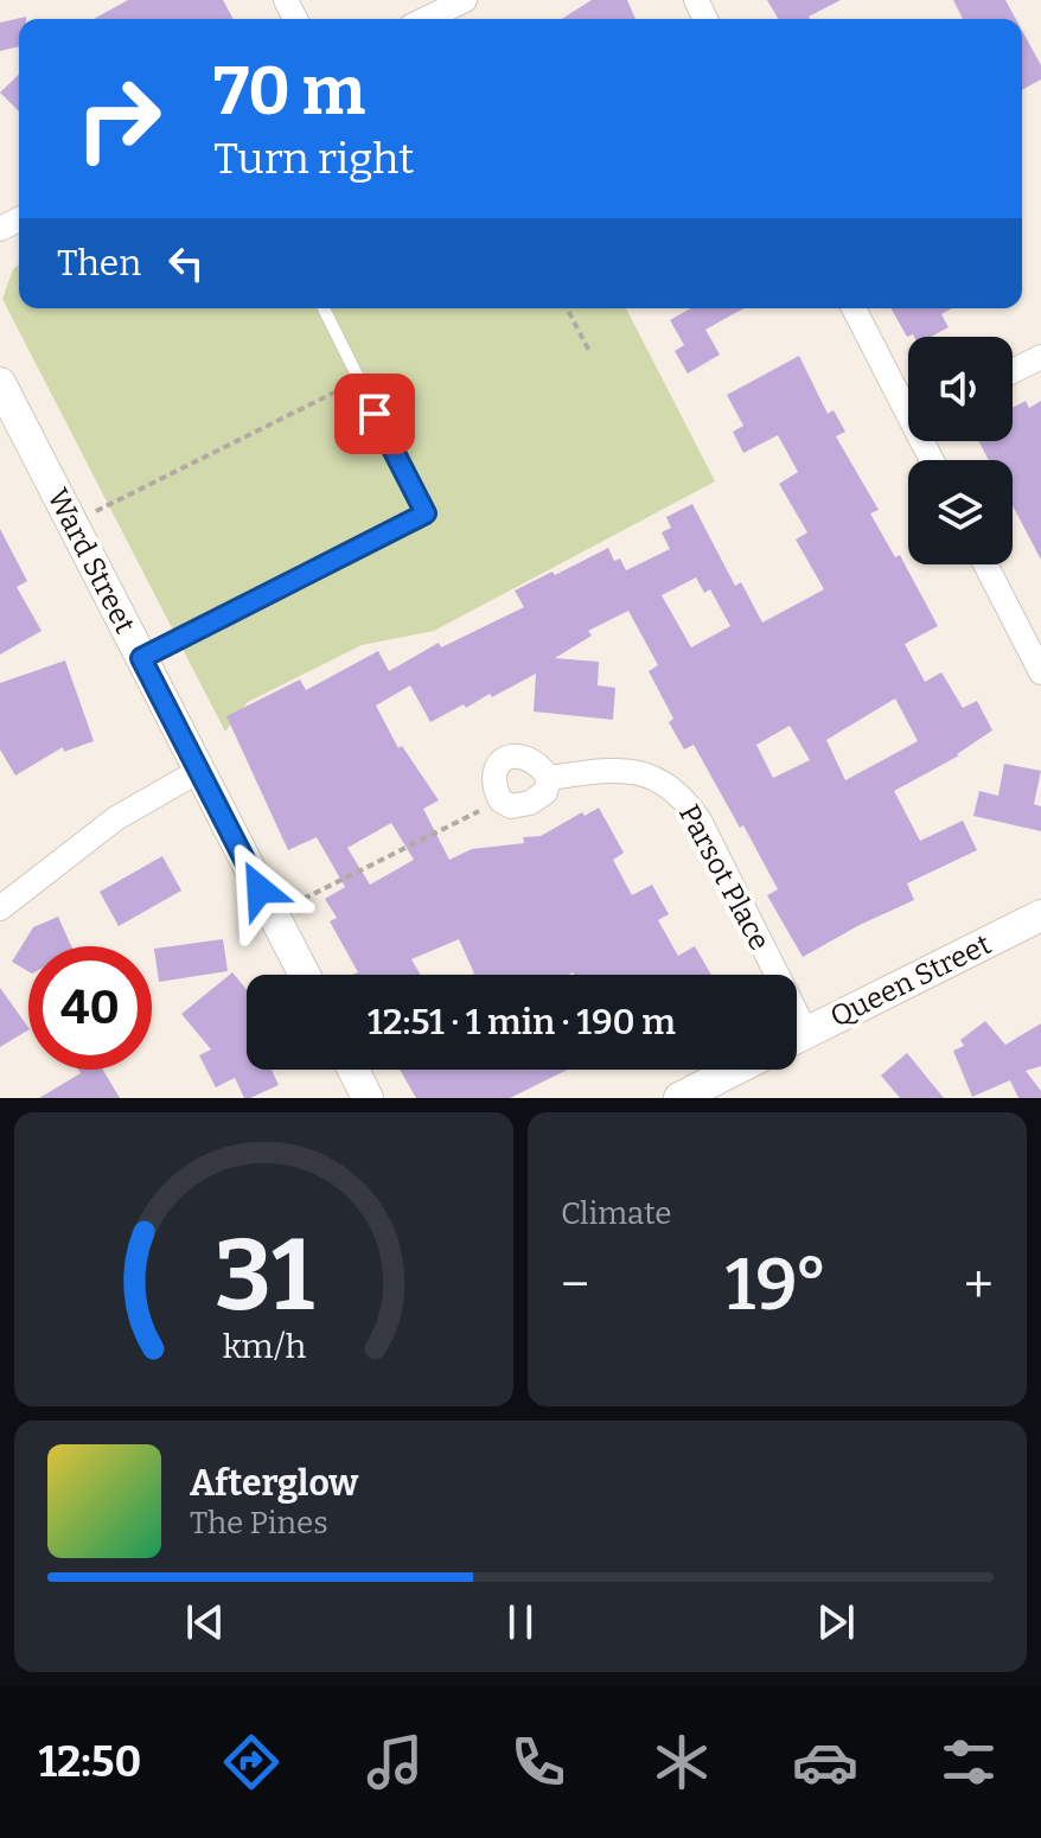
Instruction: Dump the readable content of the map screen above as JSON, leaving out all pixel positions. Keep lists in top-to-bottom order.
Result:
{
  "streets": {
    "street": ["Ward Street", "Parsot Place", "Queen Street"]
  },
  "page": {
    "turn": ["70 m", "Turn right"],
    "then": "Then",
    "limit": "40",
    "trip": "12:51 · 1 min · 190 m",
    "tile": "Climate",
    "heat": ["−", "19°", "+"],
    "song": ["Afterglow", "The Pines"],
    "tabs": "12:50",
    "gauge": ["31", "km/h"]
  }
}
